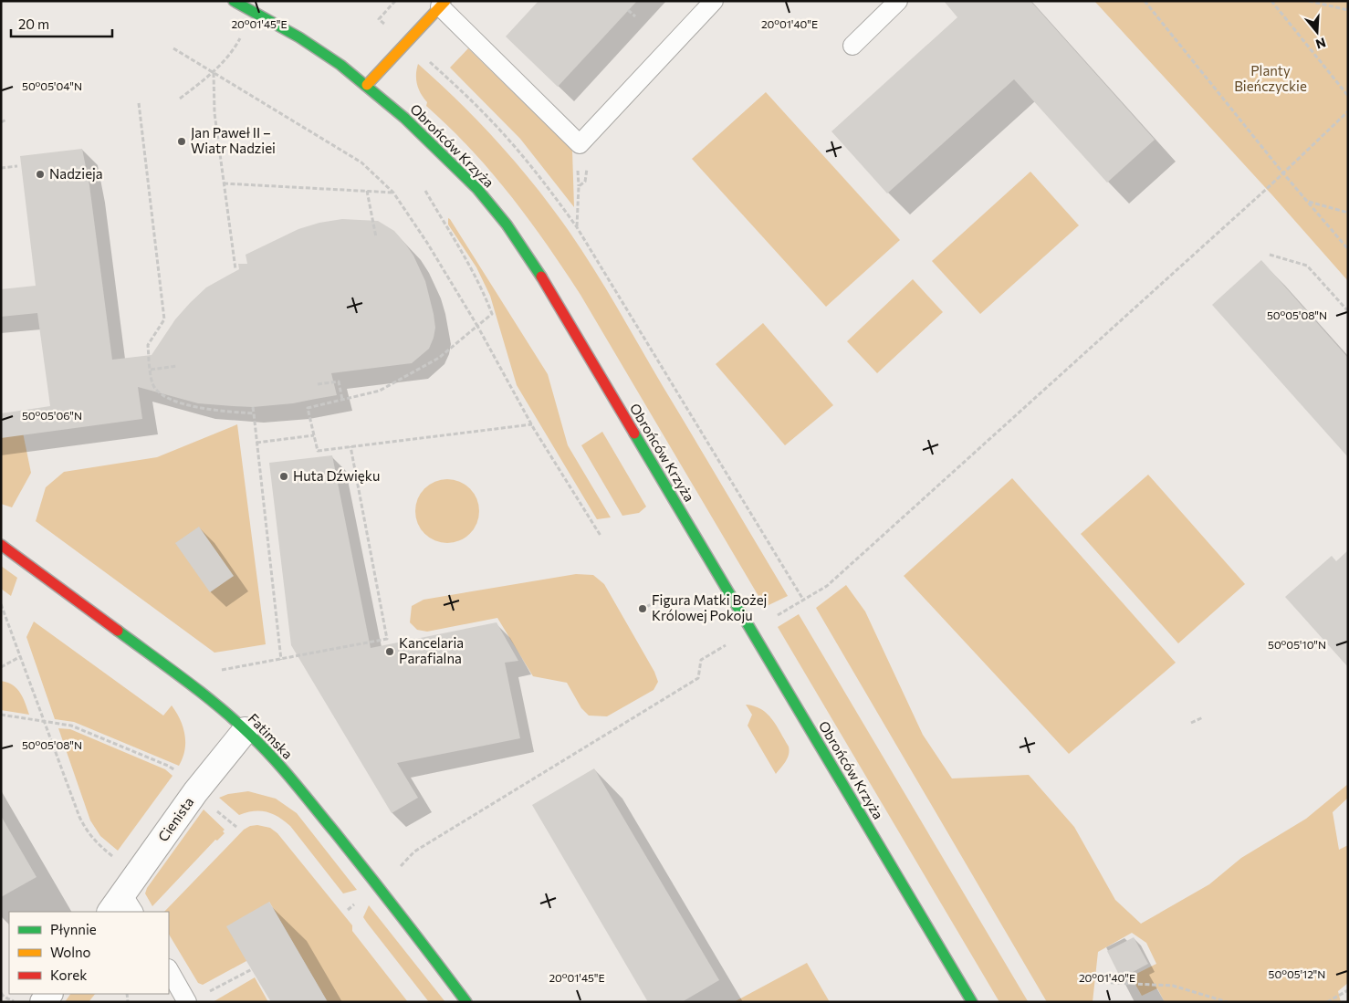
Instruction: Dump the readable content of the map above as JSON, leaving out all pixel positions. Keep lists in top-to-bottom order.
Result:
{
  "streets": {
    "street": ["Obrońców Krzyża", "Fatimska", "Cienista"]
  },
  "crossings": [
    ["Fatimska", "Cienista"]
  ],
  "parks": ["Planty Bieńczyckie"],
  "places": [
    "Jan Paweł II – Wiatr Nadziei",
    "Nadzieja",
    "Huta Dźwięku",
    "Figura Matki Bożej Królowej Pokoju",
    "Kancelaria Parafialna"
  ],
  "legend": ["Płynnie", "Wolno", "Korek"],
  "scale_bar": "20 m",
  "north": "bottom",
  "coordinates": [
    "20°01'45\"E",
    "20°01'40\"E",
    "50°05'04\"N",
    "50°05'08\"N",
    "50°05'06\"N",
    "50°05'10\"N",
    "50°05'12\"N"
  ]
}
